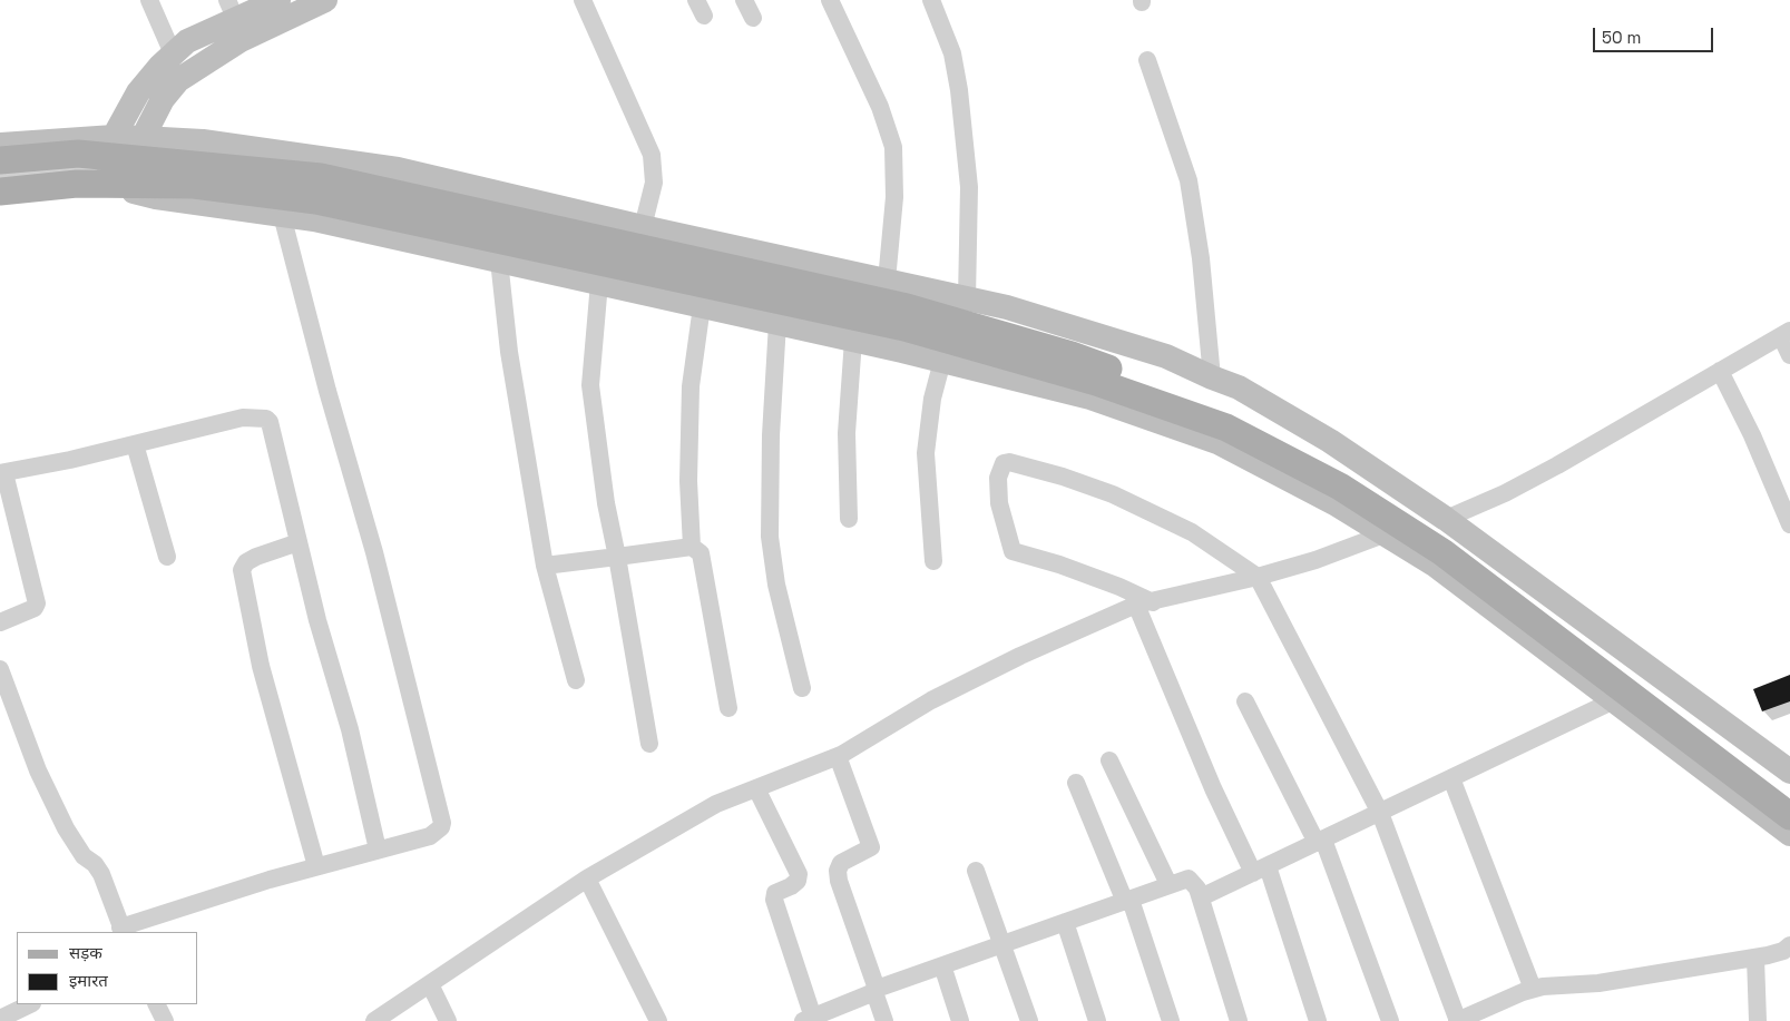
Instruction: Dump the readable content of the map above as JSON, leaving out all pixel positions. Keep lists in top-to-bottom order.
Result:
{
  "legend": ["सड़क", "इमारत"],
  "scale_bar": "50 m"
}
